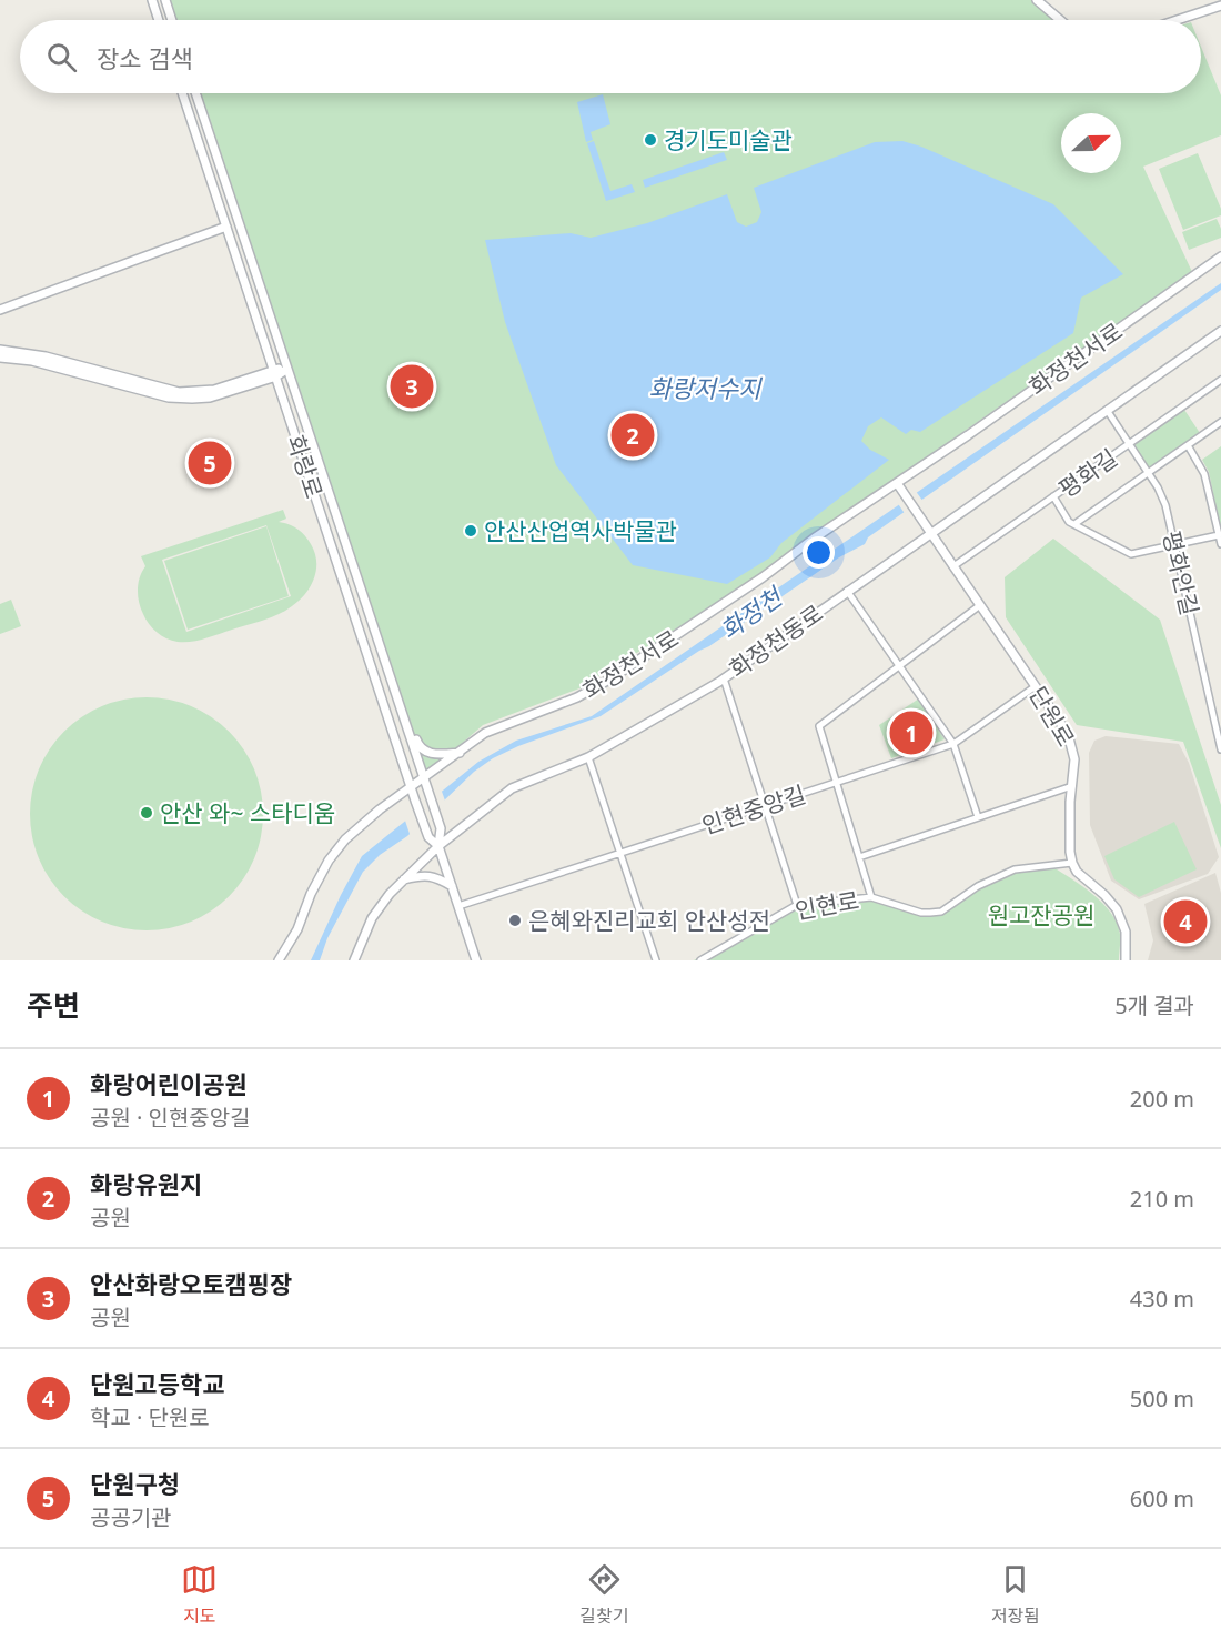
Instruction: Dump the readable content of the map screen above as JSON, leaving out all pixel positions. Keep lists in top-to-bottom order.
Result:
{
  "streets": {
    "street": [
      "화정천서로",
      "화랑로",
      "평화길",
      "평화안길",
      "화정천동로",
      "단원로",
      "인현중앙길",
      "인현로"
    ]
  },
  "crossings": [
    ["화정천서로", "화랑로"],
    ["화정천서로", "단원로"],
    ["화랑로", "화정천동로"],
    ["화랑로", "인현중앙길"],
    ["평화길", "평화안길"],
    ["평화길", "단원로"],
    ["평화안길", "화정천동로"],
    ["화정천동로", "단원로"],
    ["단원로", "인현중앙길"],
    ["단원로", "인현로"]
  ],
  "water": ["화랑저수지", "화정천"],
  "parks": ["원고잔공원"],
  "places": [
    "경기도미술관",
    "안산산업역사박물관",
    "안산 와~ 스타디움",
    "은혜와진리교회 안산성전"
  ],
  "north": "right",
  "page": {
    "search": "장소 검색",
    "pins": [
      "3",
      "2",
      "5",
      "1",
      "4"
    ],
    "heading": ["주변", "5개 결과"],
    "list": [
      {
        "mark": "1",
        "name": "화랑어린이공원",
        "note": "공원 · 인현중앙길",
        "value": "200 m"
      },
      {
        "mark": "2",
        "name": "화랑유원지",
        "note": "공원",
        "value": "210 m"
      },
      {
        "mark": "3",
        "name": "안산화랑오토캠핑장",
        "note": "공원",
        "value": "430 m"
      },
      {
        "mark": "4",
        "name": "단원고등학교",
        "note": "학교 · 단원로",
        "value": "500 m"
      },
      {
        "mark": "5",
        "name": "단원구청",
        "note": "공공기관",
        "value": "600 m"
      }
    ],
    "nav": ["지도", "길찾기", "저장됨"]
  }
}
